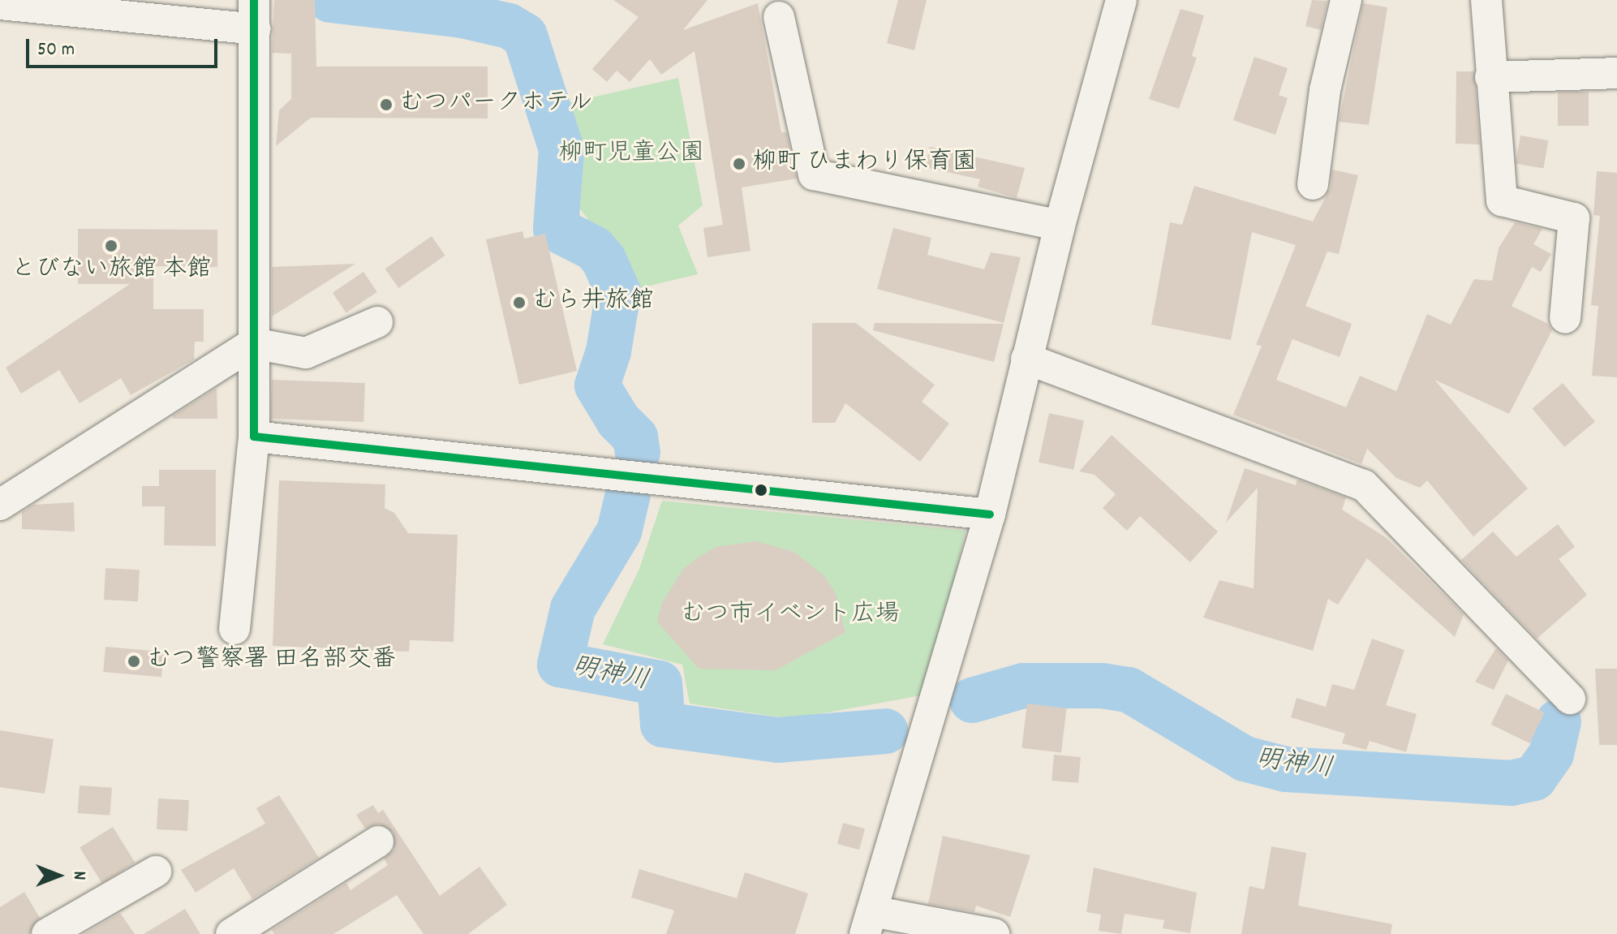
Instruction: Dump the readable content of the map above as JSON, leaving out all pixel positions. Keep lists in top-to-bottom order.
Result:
{
  "water": ["明神川"],
  "parks": ["柳町児童公園", "むつ市イベント広場"],
  "places": [
    "むつパークホテル",
    "柳町 ひまわり保育園",
    "とびない旅館 本館",
    "むら井旅館",
    "むつ警察署 田名部交番"
  ],
  "scale_bar": "50 m",
  "north": "right"
}
